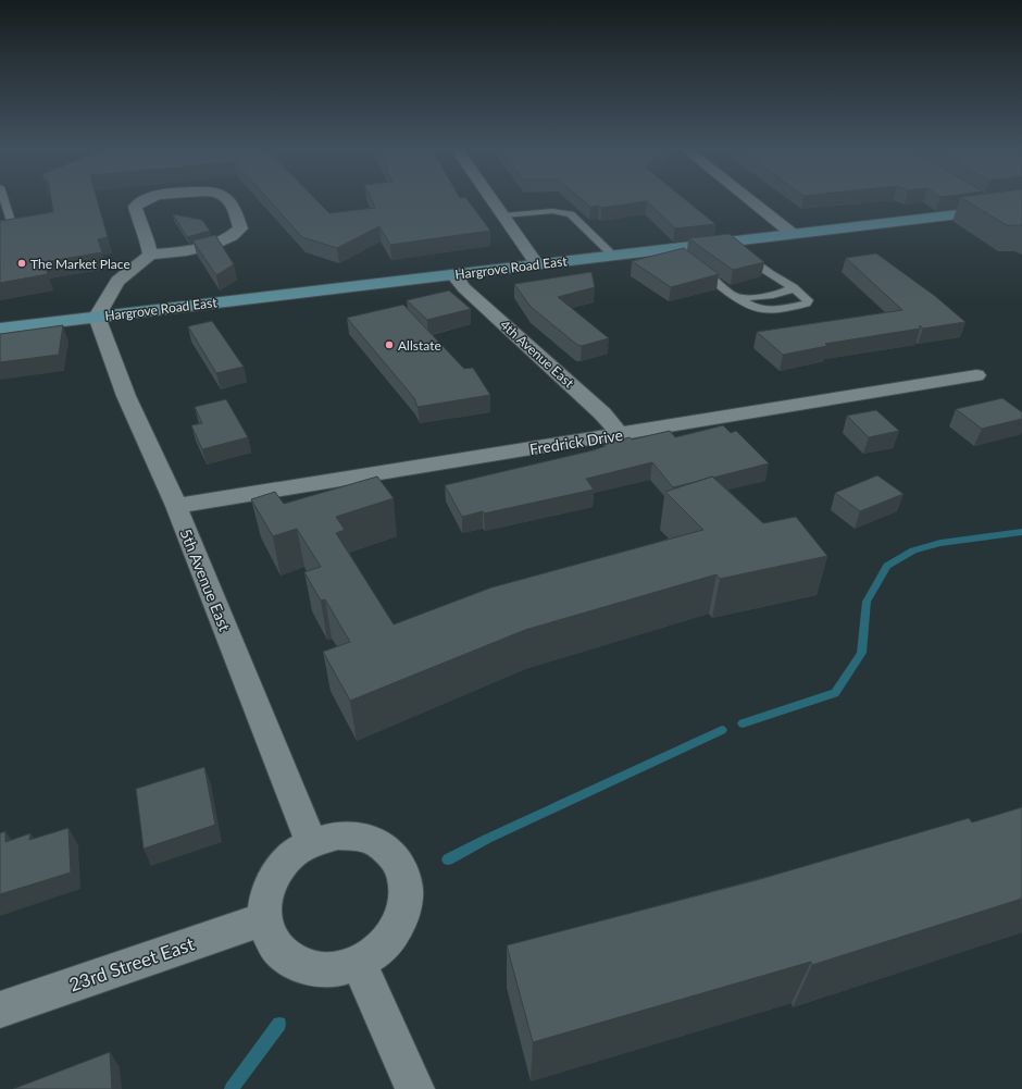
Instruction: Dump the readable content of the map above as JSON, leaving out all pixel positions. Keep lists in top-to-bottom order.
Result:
{
  "streets": {
    "main road": ["Hargrove Road East"],
    "street": [
      "4th Avenue East",
      "Fredrick Drive",
      "5th Avenue East",
      "23rd Street East"
    ]
  },
  "crossings": [
    ["Hargrove Road East", "4th Avenue East"],
    ["Hargrove Road East", "5th Avenue East"],
    ["4th Avenue East", "Fredrick Drive"],
    ["Fredrick Drive", "5th Avenue East"],
    ["5th Avenue East", "23rd Street East"]
  ],
  "places": ["The Market Place", "Allstate"]
}
